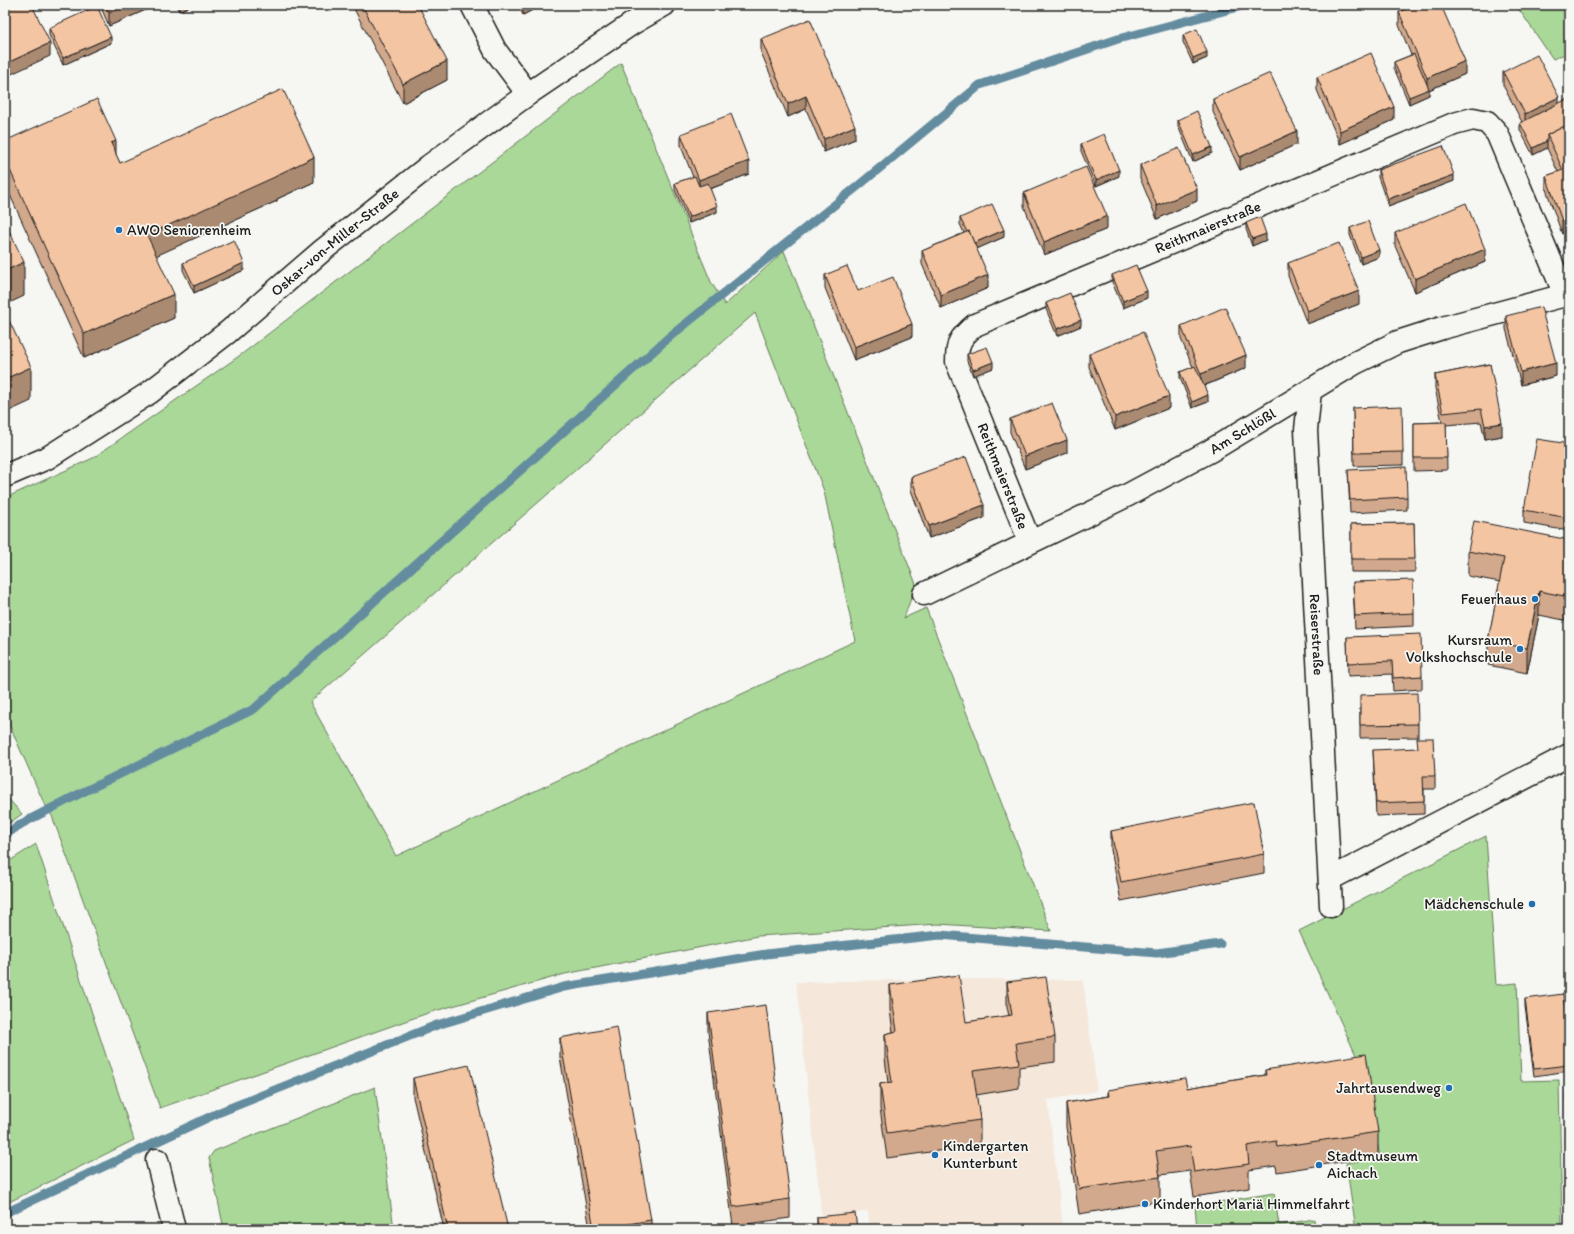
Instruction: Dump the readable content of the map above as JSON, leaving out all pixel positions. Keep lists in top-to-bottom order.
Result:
{
  "streets": {
    "street": [
      "Reithmaierstraße",
      "Oskar-von-Miller-Straße",
      "Am Schlößl",
      "Reiserstraße"
    ]
  },
  "crossings": [
    ["Reithmaierstraße", "Am Schlößl"],
    ["Am Schlößl", "Reiserstraße"]
  ],
  "places": [
    "AWO Seniorenheim",
    "Feuerhaus",
    "Kursraum Volkshochschule",
    "Mädchenschule",
    "Jahrtausendweg",
    "Kindergarten Kunterbunt",
    "Stadtmuseum Aichach",
    "Kinderhort Mariä Himmelfahrt"
  ]
}
